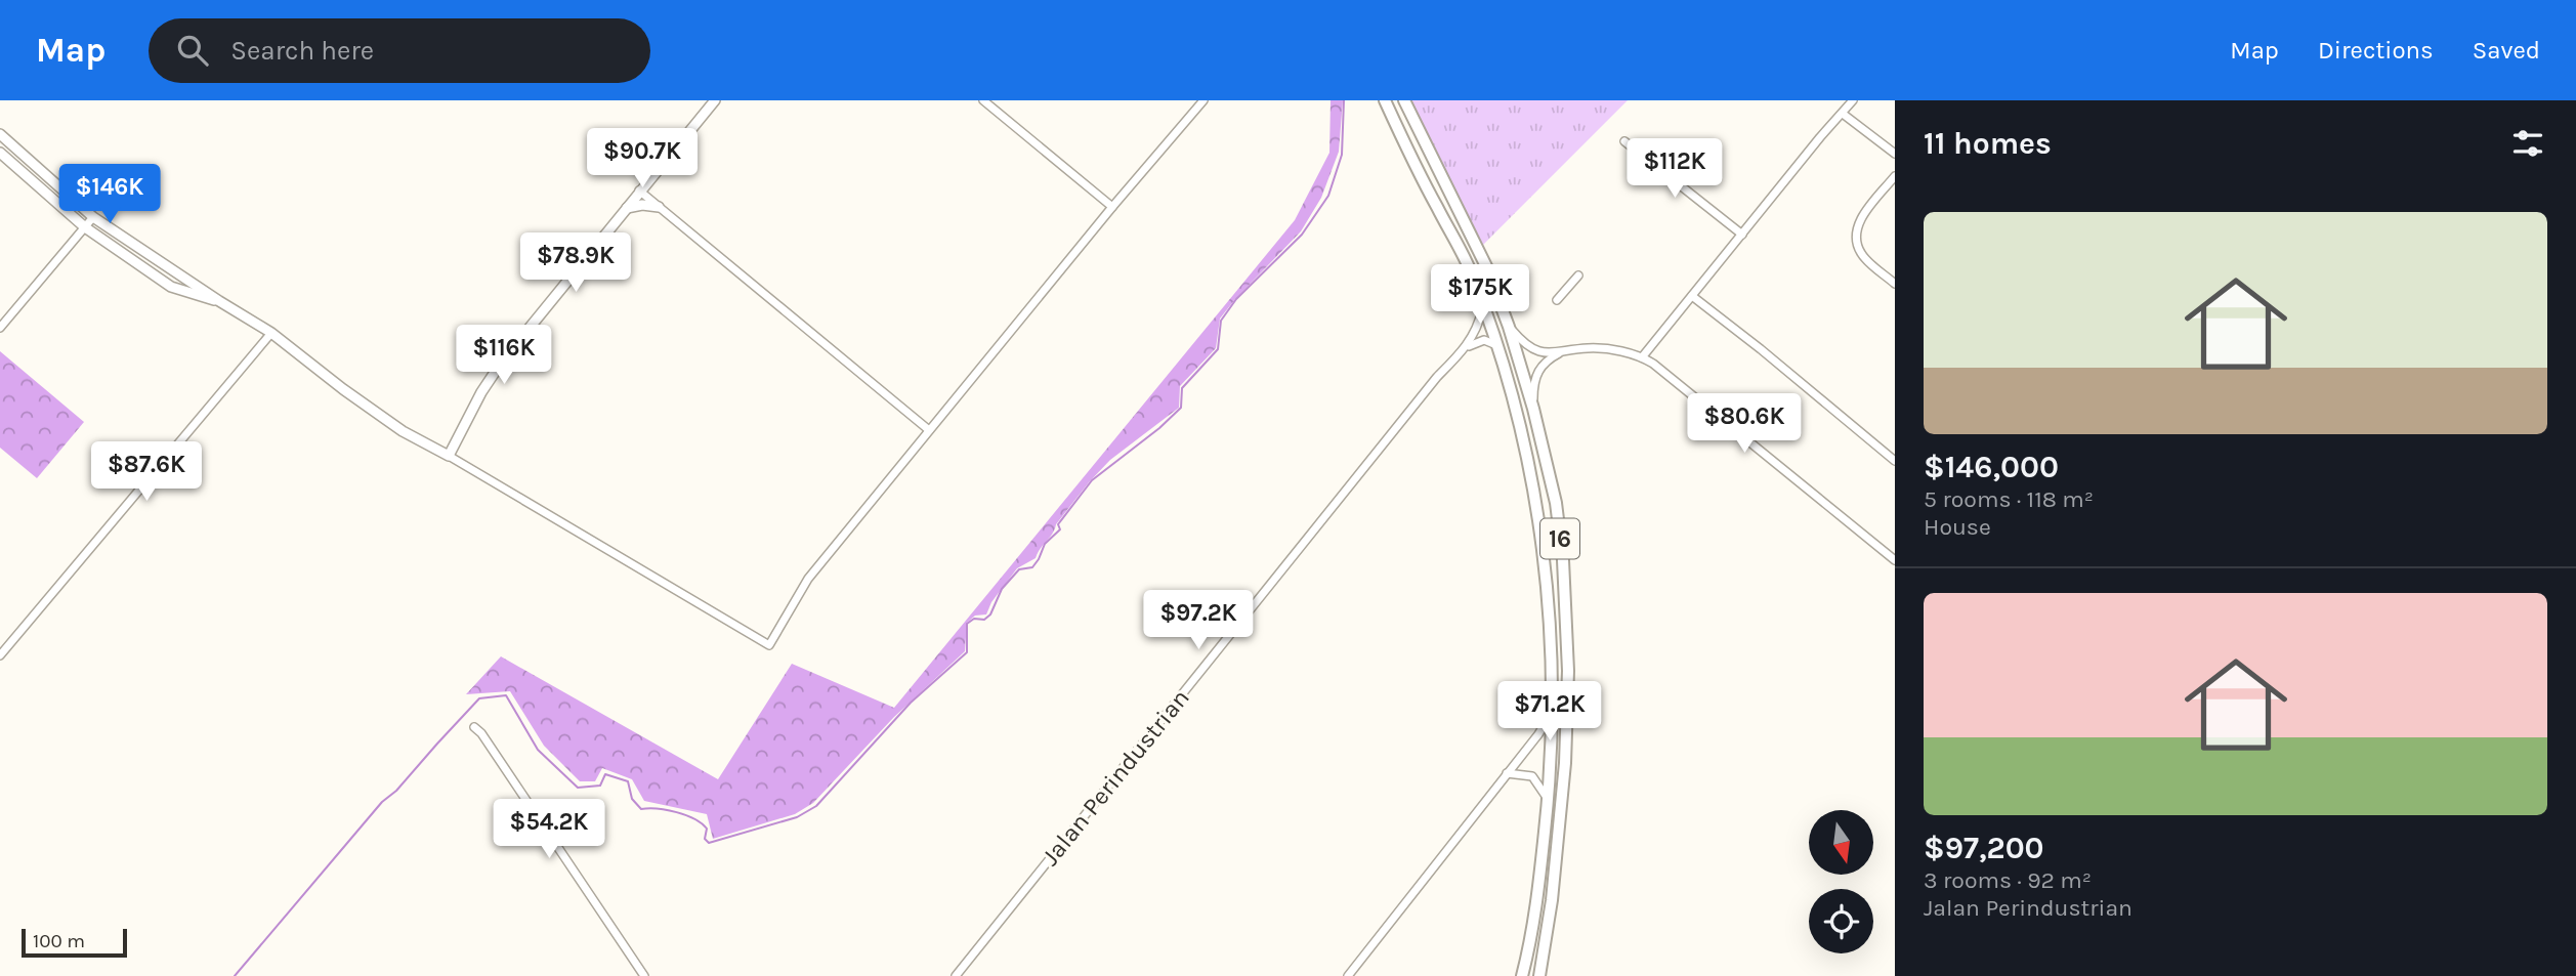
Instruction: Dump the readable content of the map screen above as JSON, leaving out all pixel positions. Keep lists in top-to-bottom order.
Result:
{
  "streets": {
    "highway": ["16"],
    "street": ["Jalan Perindustrian"]
  },
  "crossings": [
    ["16", "Jalan Perindustrian"]
  ],
  "scale_bar": "100 m",
  "north": "bottom",
  "page": {
    "header": "Map",
    "search": "Search here",
    "nav": ["Map", "Directions", "Saved"],
    "heading": "11 homes",
    "price": [
      "$90.7K",
      "$112K",
      "$146K",
      "$78.9K",
      "$175K",
      "$116K",
      "$80.6K",
      "$87.6K",
      "$97.2K",
      "$71.2K",
      "$54.2K"
    ],
    "list": [
      {
        "name": "$146,000",
        "note": "5 rooms · 118 m² · House"
      },
      {
        "name": "$97,200",
        "note": "3 rooms · 92 m² · Jalan Perindustrian"
      }
    ],
    "scale": "100 m"
  }
}
